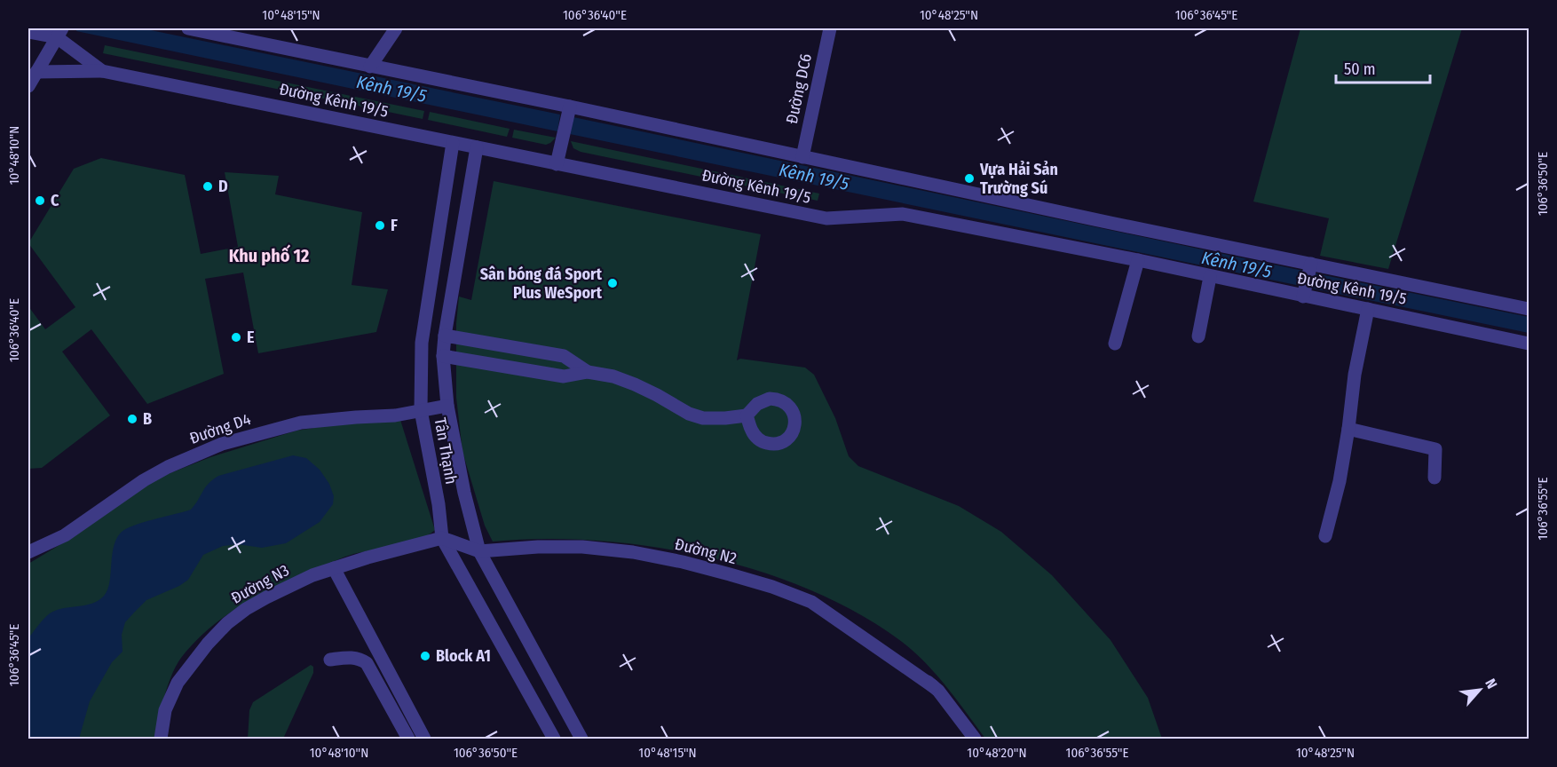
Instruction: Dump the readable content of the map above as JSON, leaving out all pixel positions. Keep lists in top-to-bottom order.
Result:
{
  "streets": {
    "street": [
      "Đường DC6",
      "Đường Kênh 19/5",
      "Đường D4",
      "Tân Thạnh",
      "Đường N2",
      "Đường N3"
    ]
  },
  "crossings": [
    ["Đường DC6", "Đường Kênh 19/5"],
    ["Đường Kênh 19/5", "Tân Thạnh"],
    ["Đường D4", "Tân Thạnh"],
    ["Tân Thạnh", "Đường N2"],
    ["Tân Thạnh", "Đường N3"],
    ["Đường N2", "Đường N3"]
  ],
  "districts": ["Khu phố 12"],
  "water": ["Kênh 19/5"],
  "places": [
    "Vựa Hải Sản Trường Sú",
    "D",
    "C",
    "F",
    "Sân bóng đá Sport Plus WeSport",
    "E",
    "B",
    "Block A1"
  ],
  "scale_bar": "50 m",
  "north": "top right",
  "coordinates": [
    "10°48'15\"N",
    "106°36'40\"E",
    "10°48'25\"N",
    "106°36'45\"E",
    "10°48'10\"N",
    "106°36'50\"E",
    "106°36'55\"E",
    "10°48'20\"N"
  ]
}
